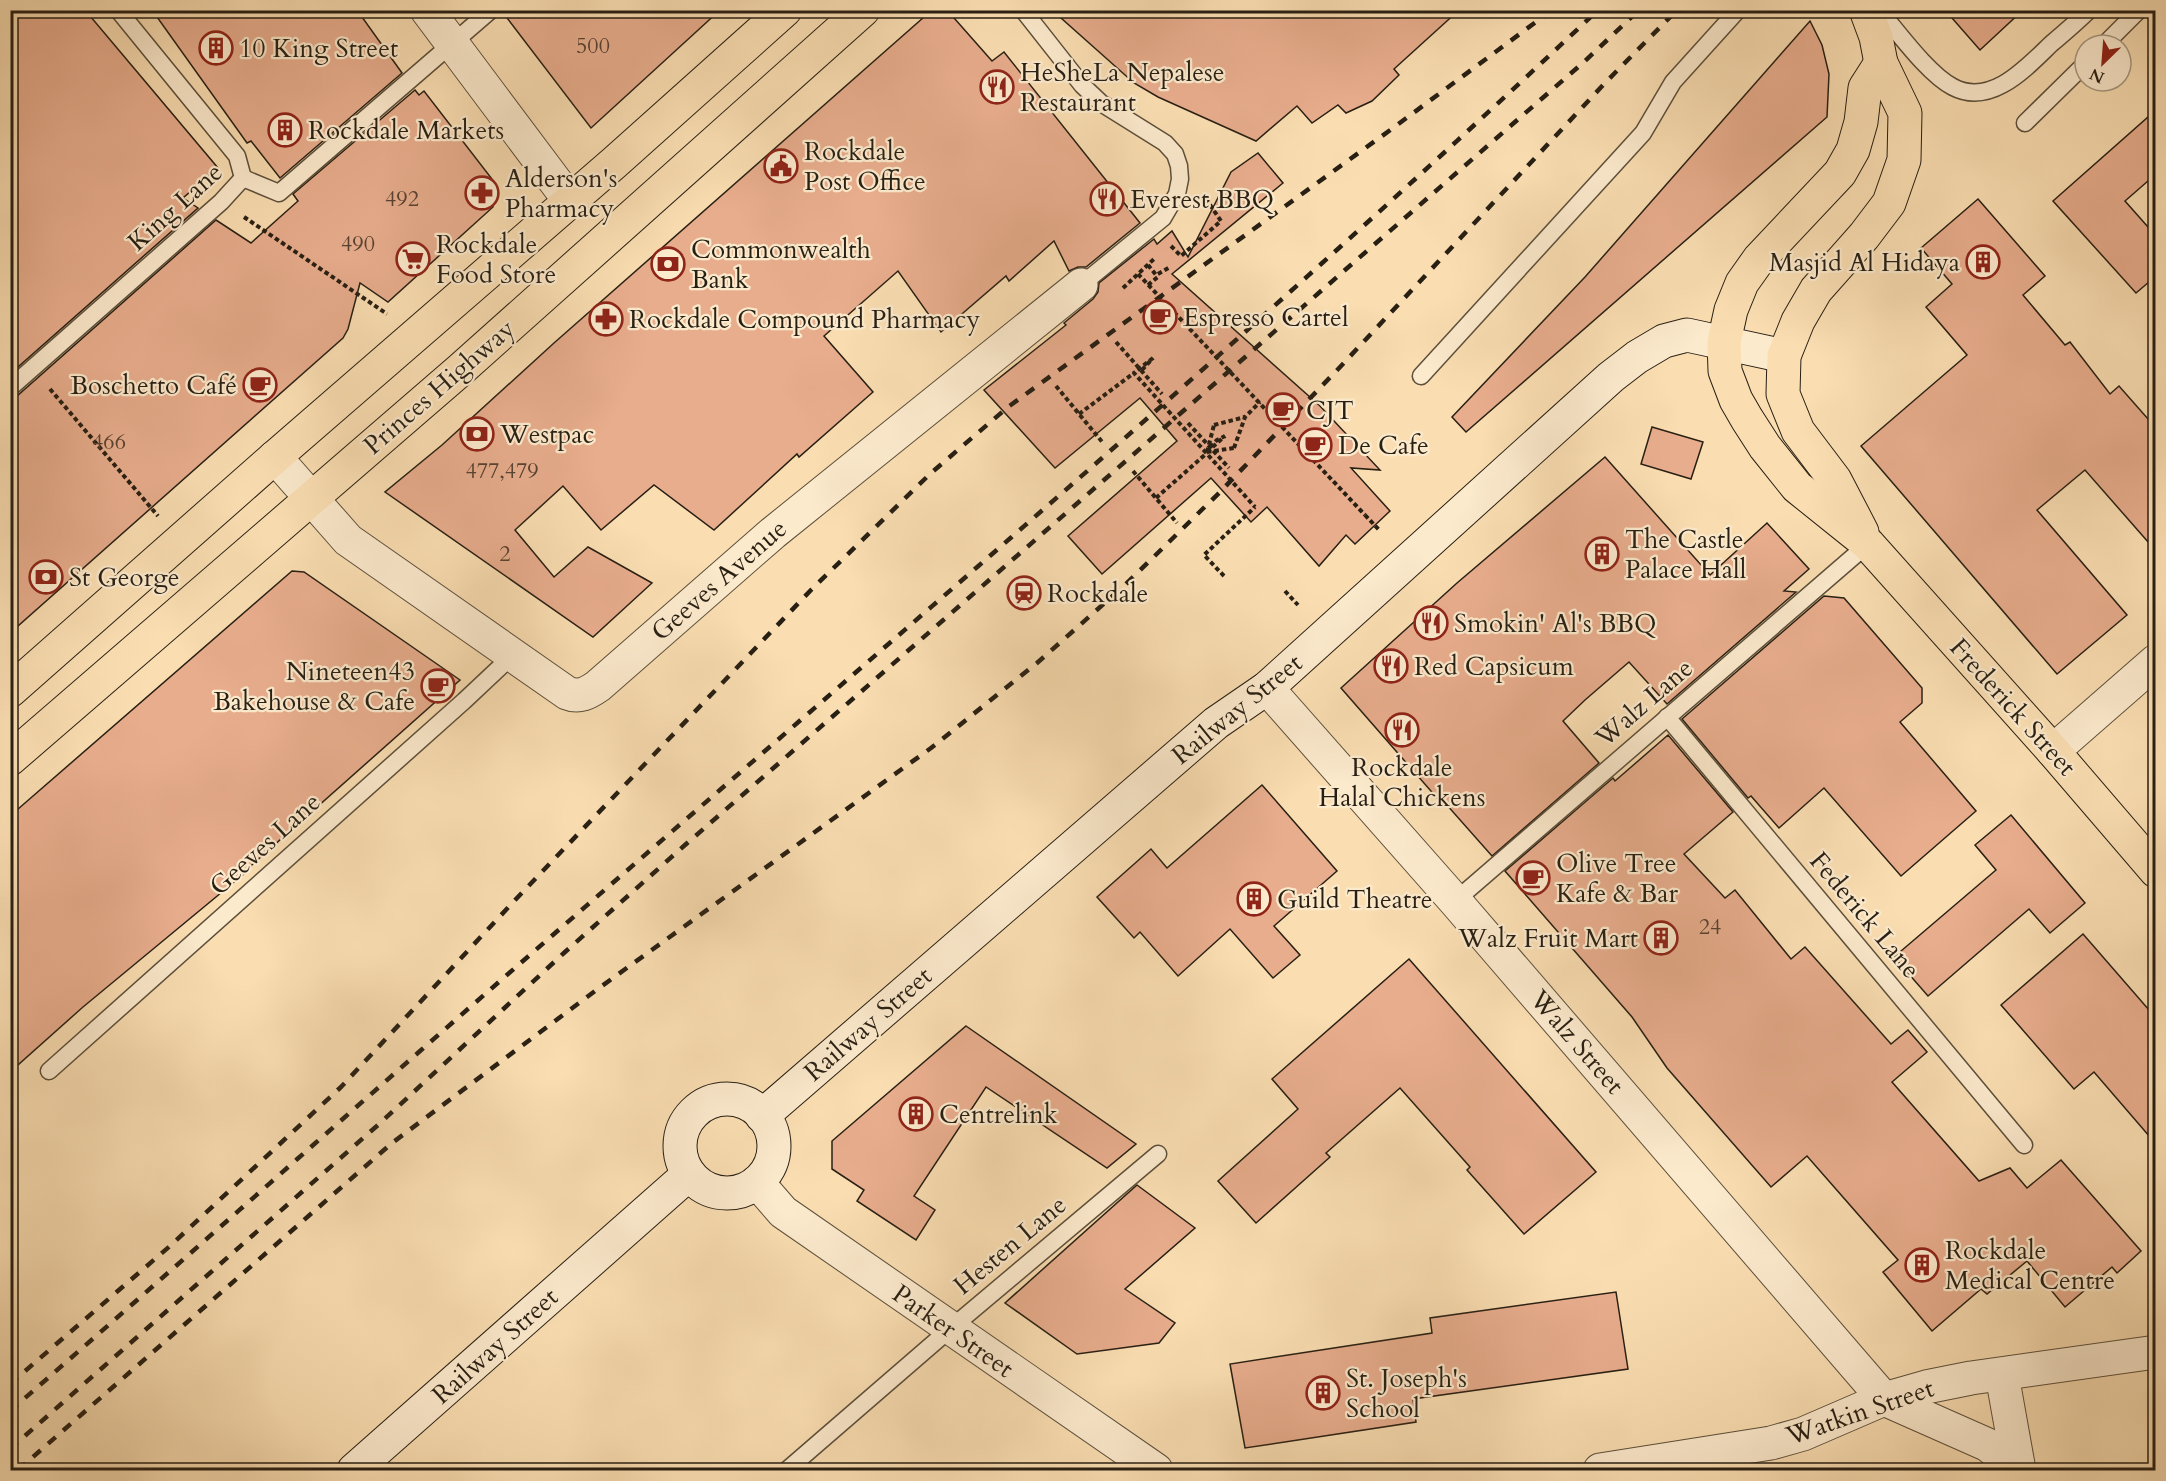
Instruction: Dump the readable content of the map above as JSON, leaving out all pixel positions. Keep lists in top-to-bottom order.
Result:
{
  "streets": {
    "main road": ["Princes Highway", "Frederick Street"],
    "street": [
      "Geeves Avenue",
      "Railway Street",
      "Walz Street",
      "Parker Street",
      "Watkin Street"
    ],
    "lane": [
      "King Lane",
      "Walz Lane",
      "Geeves Lane",
      "Federick Lane",
      "Hesten Lane"
    ]
  },
  "crossings": [
    ["Princes Highway", "Geeves Avenue"],
    ["Geeves Avenue", "Geeves Lane"],
    ["Walz Lane", "Frederick Street"],
    ["Walz Lane", "Federick Lane"],
    ["Walz Lane", "Walz Street"],
    ["Frederick Street", "Railway Street"],
    ["Railway Street", "Walz Street"],
    ["Railway Street", "Parker Street"],
    ["Walz Street", "Watkin Street"],
    ["Hesten Lane", "Parker Street"]
  ],
  "places": {
    "building": [
      "10 King Street",
      "Rockdale Markets",
      "Masjid Al Hidaya",
      "The Castle Palace Hall",
      "Guild Theatre",
      "Walz Fruit Mart",
      "Centrelink",
      "Rockdale Medical Centre",
      "St. Joseph's School"
    ],
    "restaurant": [
      "HeSheLa Nepalese Restaurant",
      "Everest BBQ",
      "Smokin' Al's BBQ",
      "Red Capsicum",
      "Rockdale Halal Chickens"
    ],
    "public building": ["Rockdale Post Office"],
    "pharmacy": ["Alderson's Pharmacy", "Rockdale Compound Pharmacy"],
    "supermarket": ["Rockdale Food Store"],
    "bank": ["Commonwealth Bank", "Westpac", "St George"],
    "cafe": [
      "Espresso Cartel",
      "Boschetto Café",
      "CJT",
      "De Cafe",
      "Nineteen43 Bakehouse & Cafe",
      "Olive Tree Kafe & Bar"
    ],
    "station": ["Rockdale"]
  },
  "house_numbers": [
    "500",
    "492",
    "490",
    "466",
    "477,479",
    "2",
    "24"
  ],
  "north": "bottom left"
}
